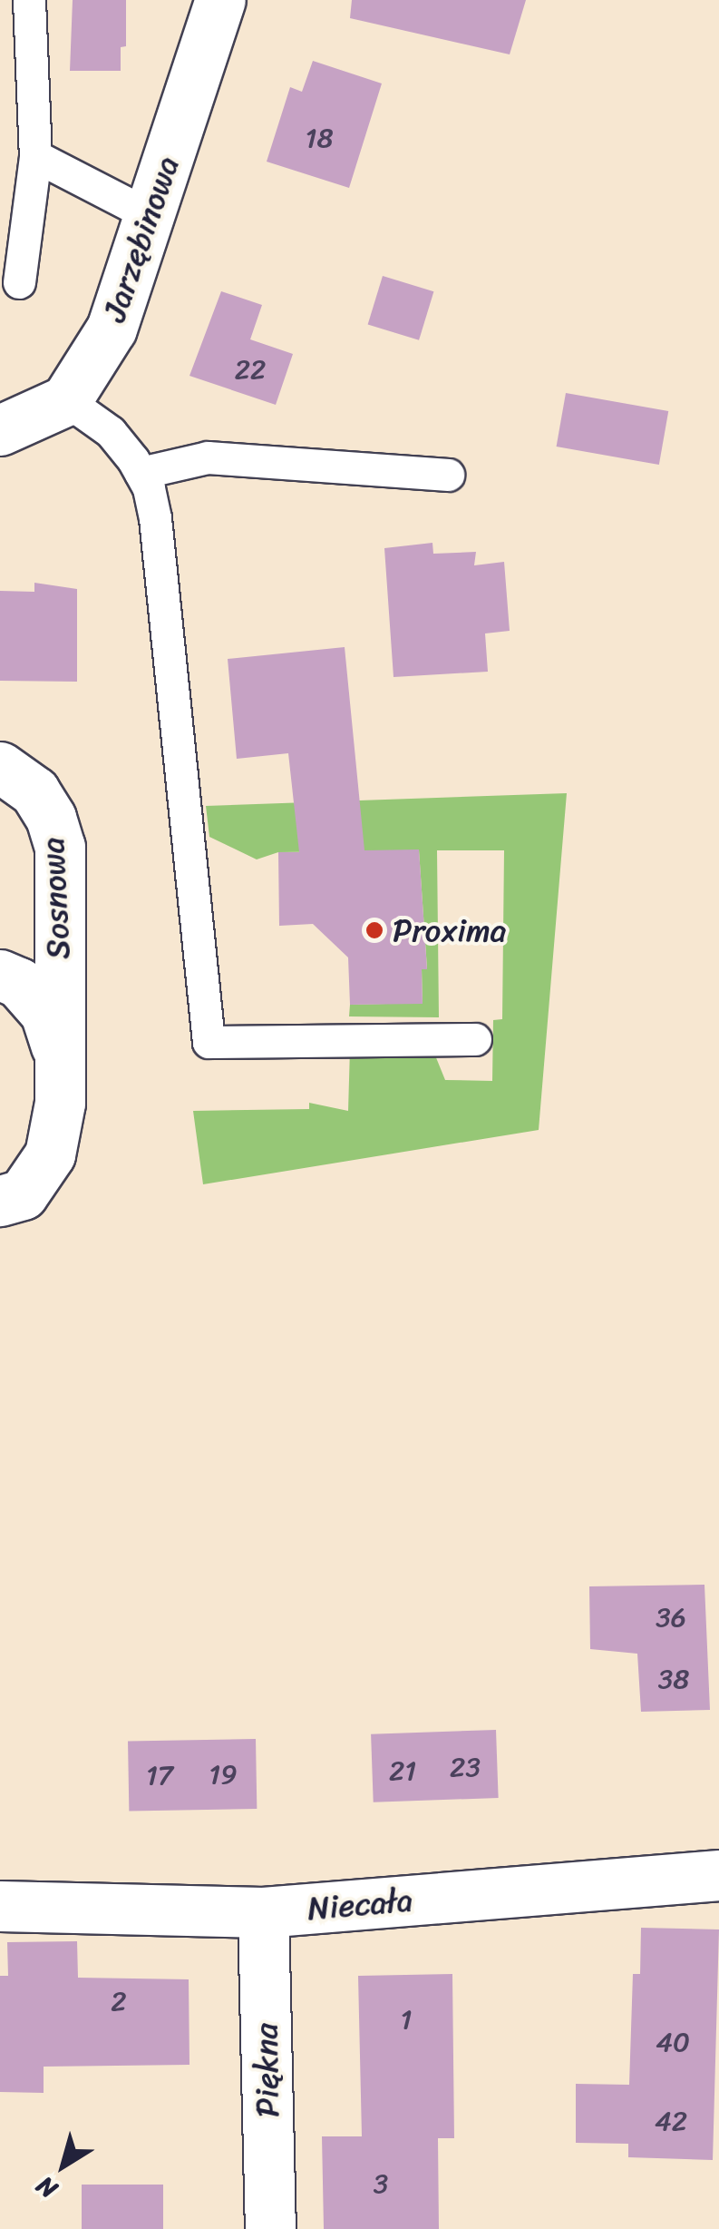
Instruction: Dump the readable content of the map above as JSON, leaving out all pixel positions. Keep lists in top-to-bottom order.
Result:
{
  "streets": {
    "street": [
      "Jarzębinowa",
      "Sosnowa",
      "Niecała",
      "Piękna"
    ]
  },
  "crossings": [
    ["Niecała", "Piękna"]
  ],
  "places": ["Proxima"],
  "house_numbers": [
    "18",
    "22",
    "36",
    "38",
    "23",
    "21",
    "19",
    "17",
    "2",
    "1",
    "40",
    "42",
    "3"
  ],
  "north": "bottom left"
}
